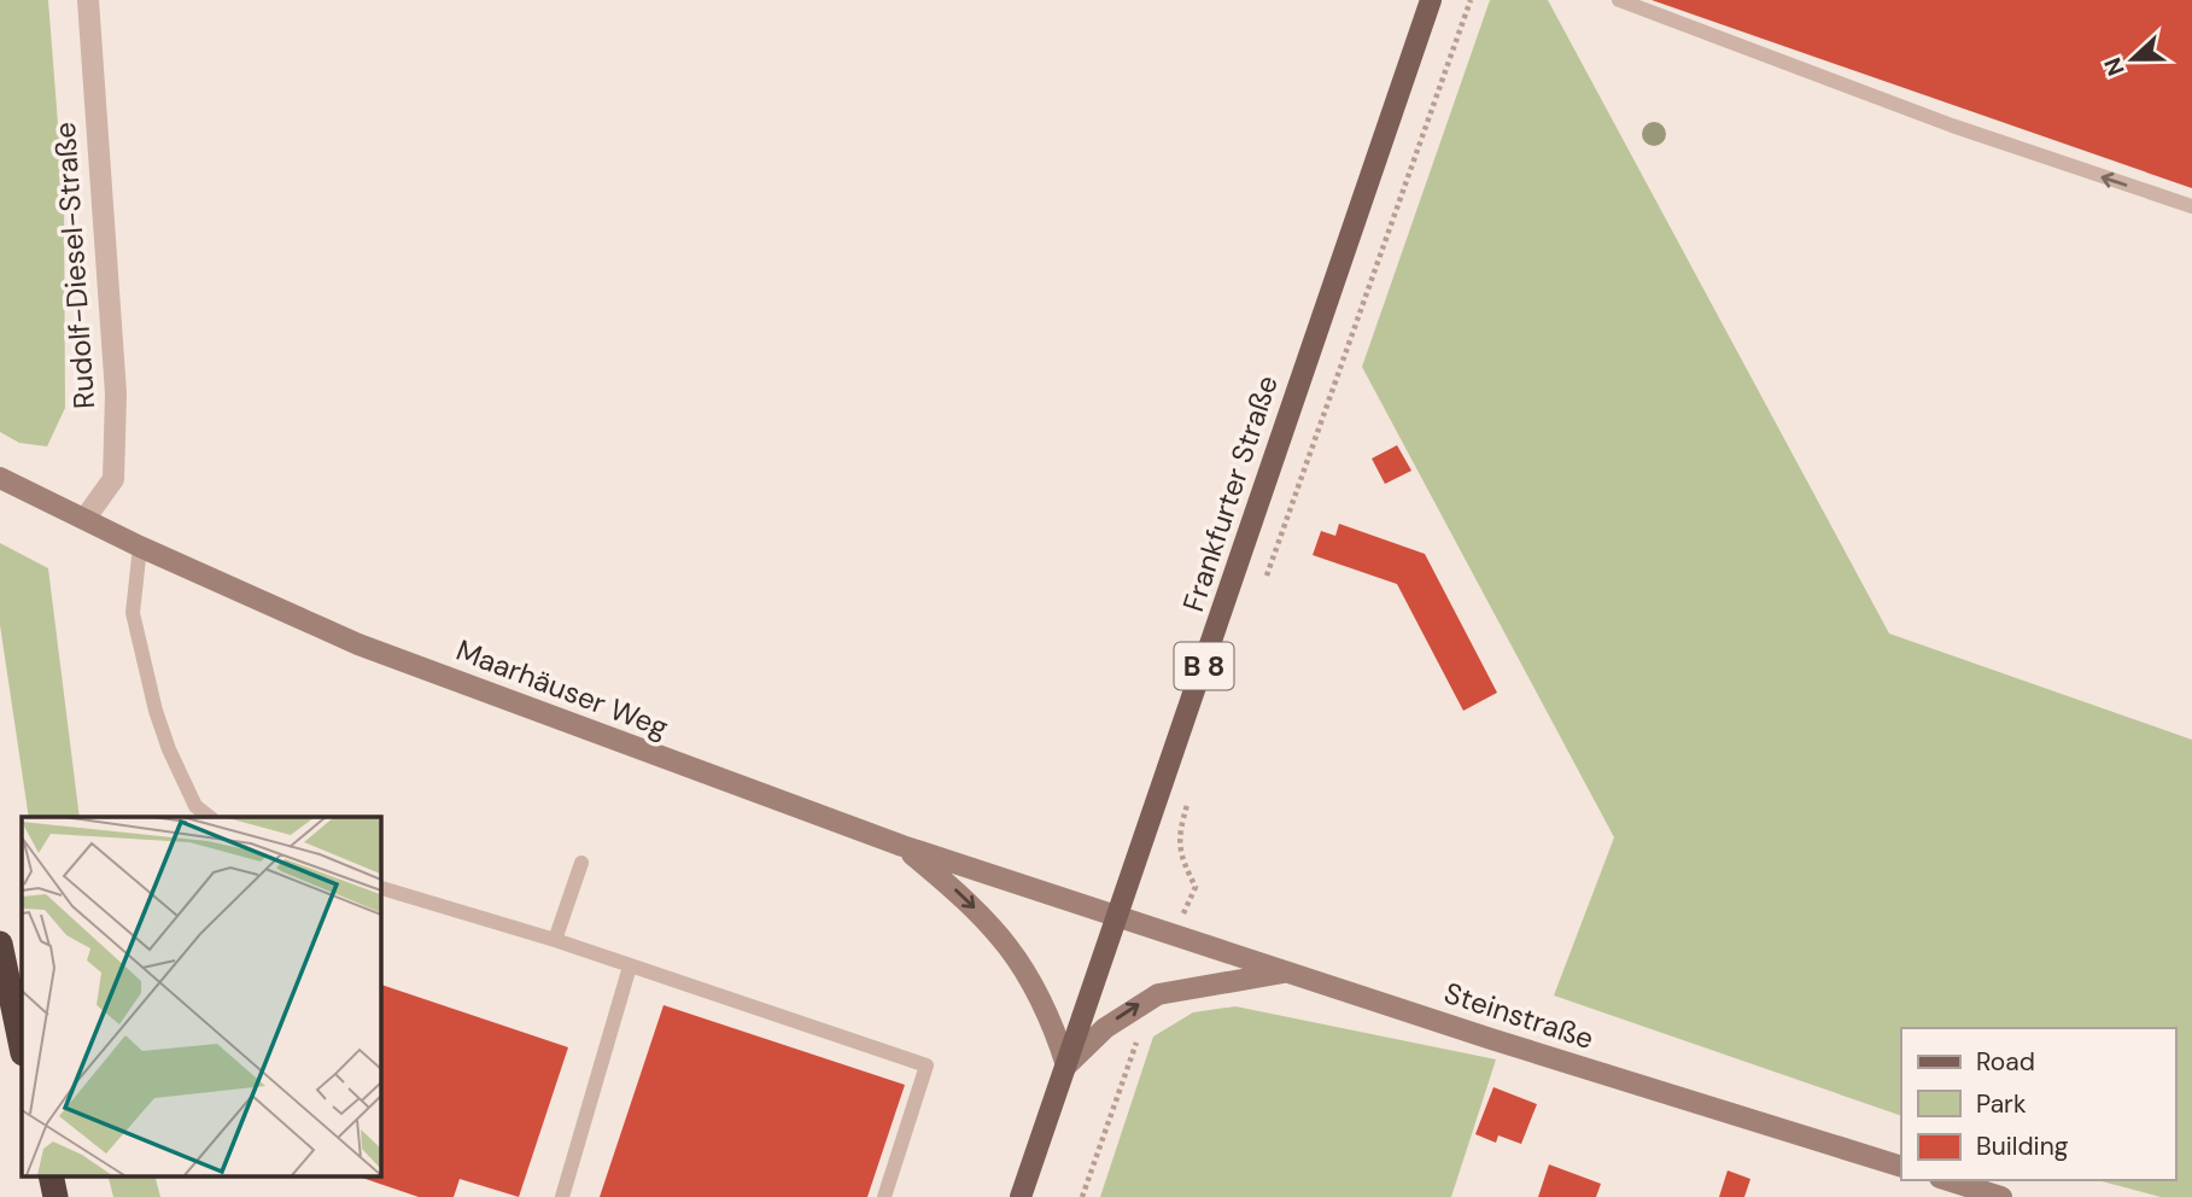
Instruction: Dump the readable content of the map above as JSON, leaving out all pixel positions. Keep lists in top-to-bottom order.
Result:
{
  "streets": {
    "main road": [
      "Frankfurter Straße",
      "B 8",
      "Maarhäuser Weg",
      "Steinstraße"
    ],
    "street": ["Rudolf-Diesel-Straße"]
  },
  "crossings": [
    ["Rudolf-Diesel-Straße", "Maarhäuser Weg"],
    ["Frankfurter Straße", "Maarhäuser Weg"],
    ["Frankfurter Straße", "Steinstraße"],
    ["Maarhäuser Weg", "Steinstraße"]
  ],
  "legend": ["Road", "Park", "Building"],
  "north": "left"
}
